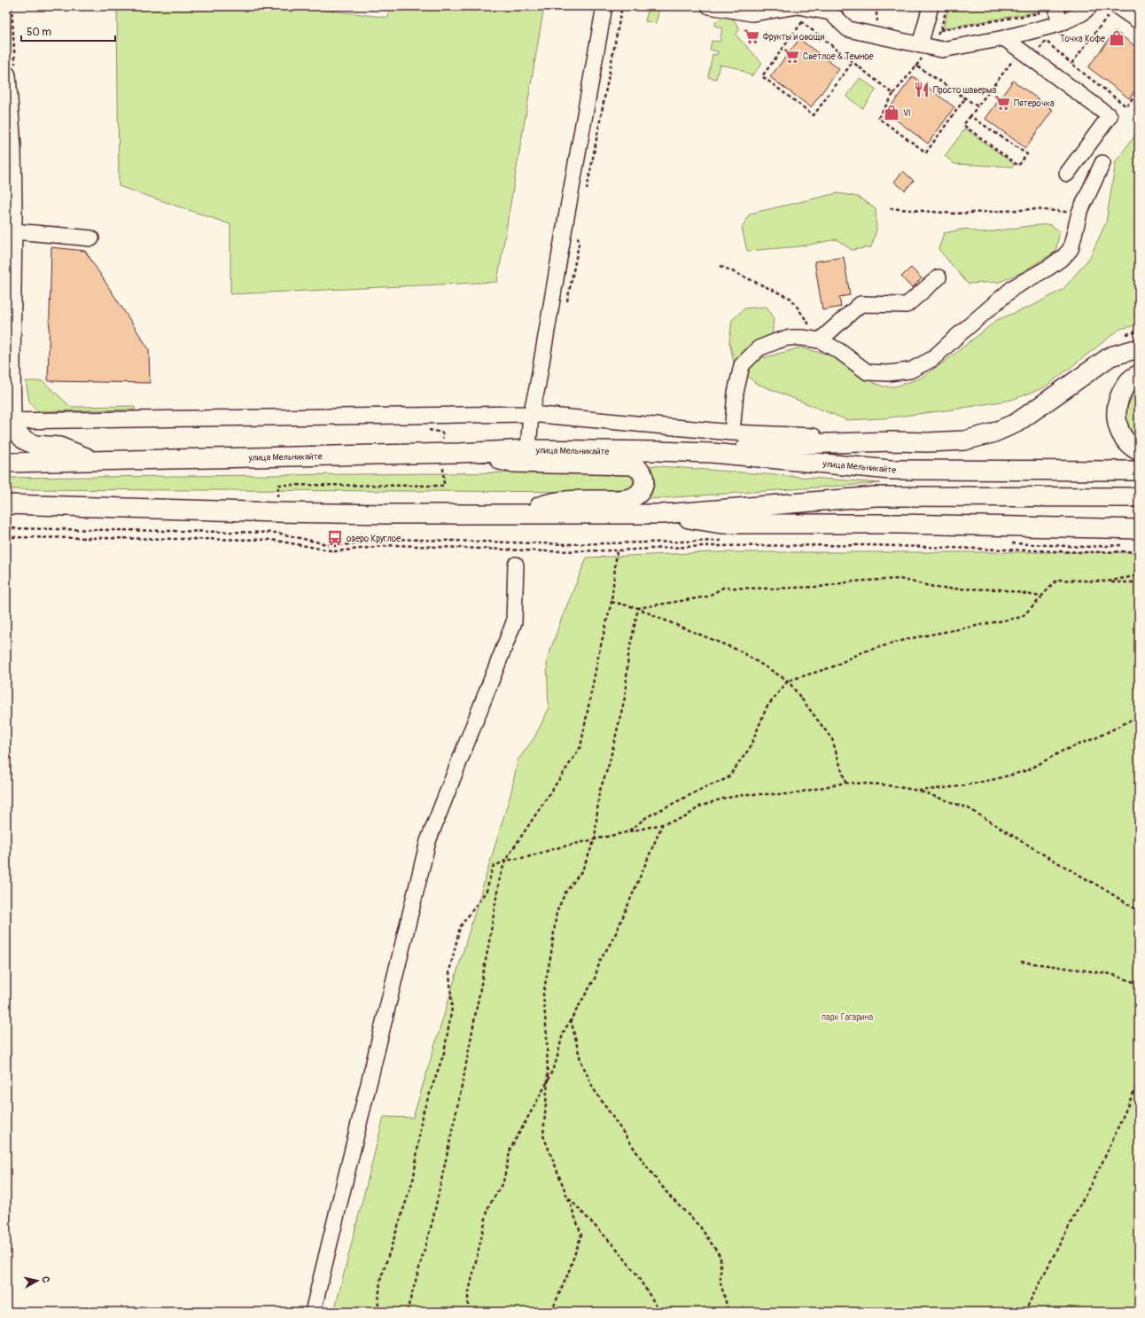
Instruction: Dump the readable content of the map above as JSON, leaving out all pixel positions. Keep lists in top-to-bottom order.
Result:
{
  "streets": {
    "main road": ["улица Мельникайте"]
  },
  "parks": ["парк Гагарина"],
  "places": {
    "supermarket": ["Фрукты и овощи", "Светлое & Темное", "Пятерочка"],
    "shop": ["Точка Кофе", "Vl"],
    "restaurant": ["Просто шаверма"],
    "bus stop": ["озеро Круглое"]
  },
  "scale_bar": "50 m",
  "north": "right"
}
